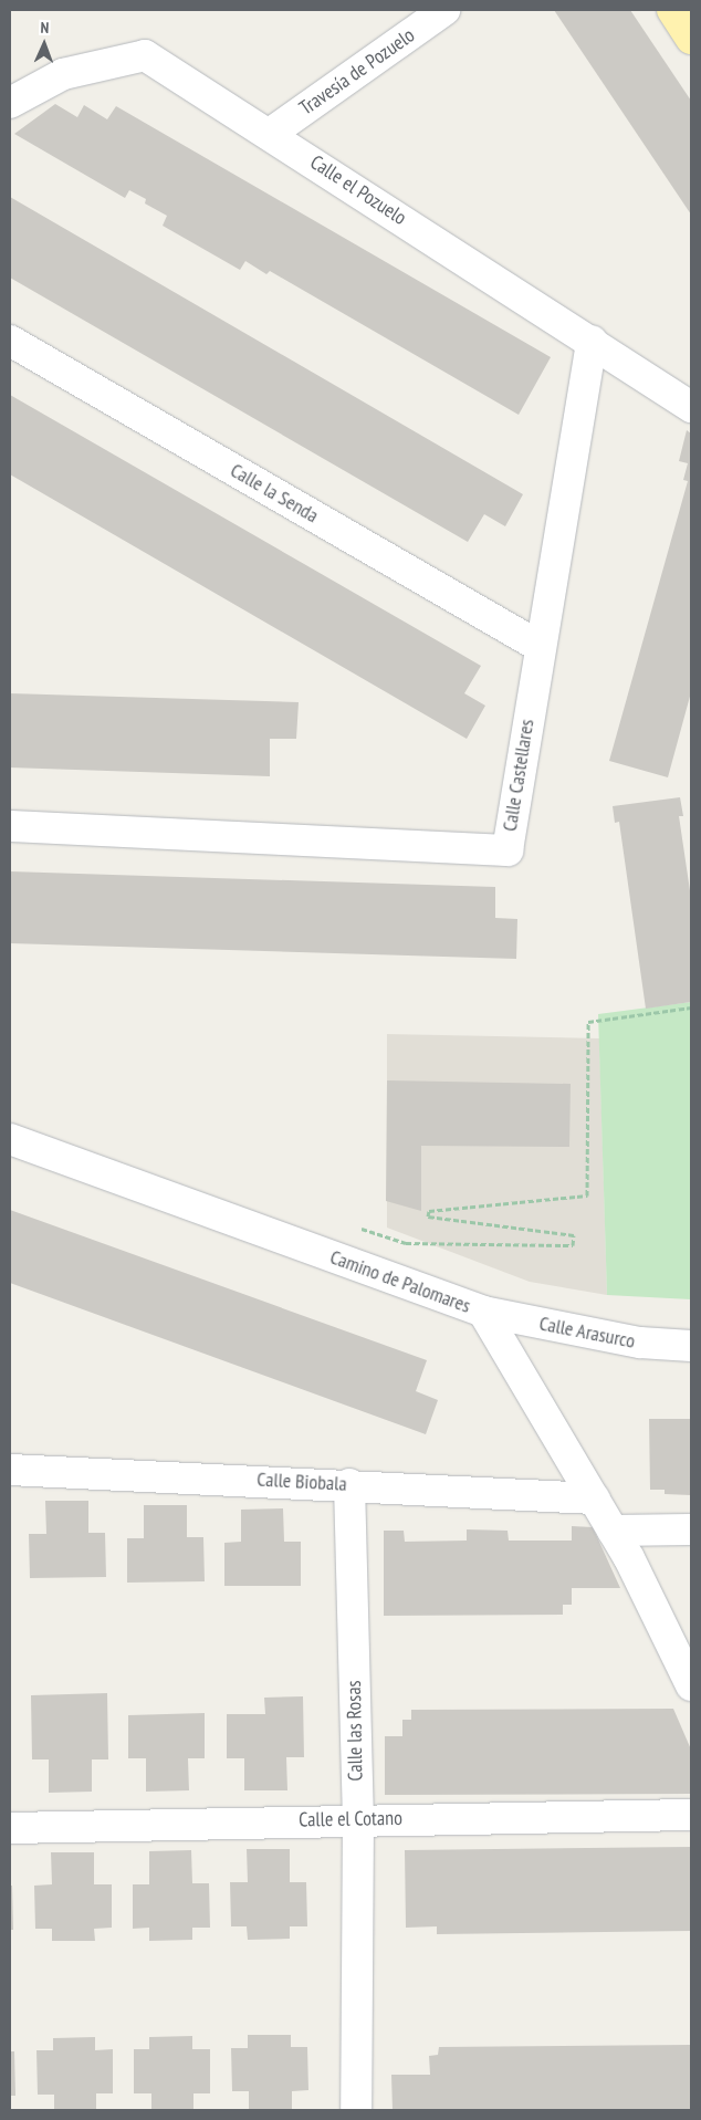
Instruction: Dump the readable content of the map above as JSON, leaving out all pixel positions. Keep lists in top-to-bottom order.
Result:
{
  "streets": {
    "street": [
      "Travesía de Pozuelo",
      "Calle el Pozuelo",
      "Calle la Senda",
      "Calle Castellares",
      "Camino de Palomares",
      "Calle Arasurco",
      "Calle Biobala",
      "Calle las Rosas",
      "Calle el Cotano"
    ]
  },
  "crossings": [
    ["Travesía de Pozuelo", "Calle el Pozuelo"],
    ["Calle el Pozuelo", "Calle Castellares"],
    ["Calle la Senda", "Calle Castellares"],
    ["Camino de Palomares", "Calle Arasurco"],
    ["Camino de Palomares", "Calle Biobala"],
    ["Calle Biobala", "Calle las Rosas"],
    ["Calle las Rosas", "Calle el Cotano"]
  ],
  "north": "top"
}
